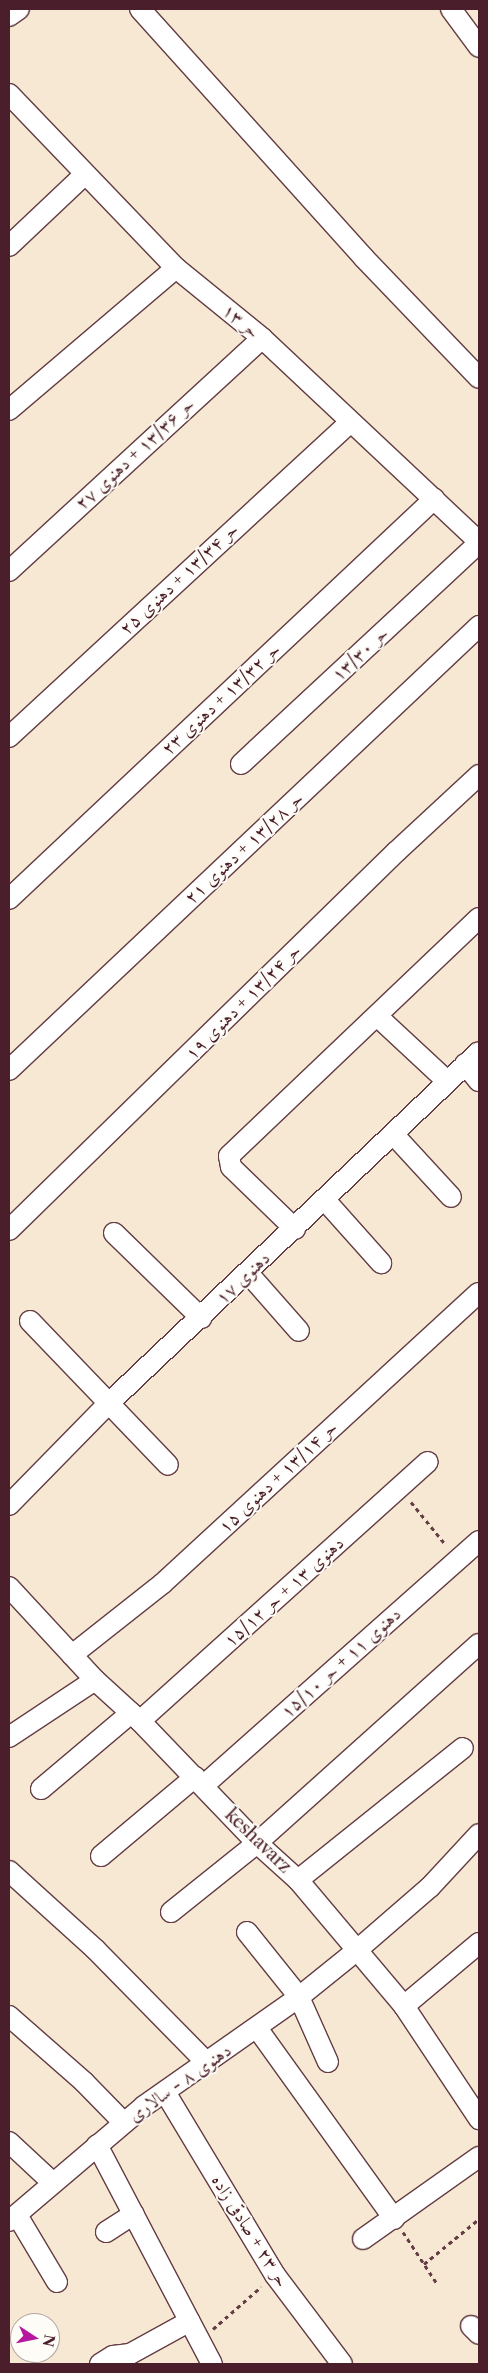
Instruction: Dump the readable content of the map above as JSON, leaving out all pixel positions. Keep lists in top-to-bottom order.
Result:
{
  "streets": {
    "street": [
      "حر ۱۳",
      "حر ۱۳/۳۶ + دهنوی ۲۷",
      "حر ۱۳/۳۴ + دهنوی ۲۵",
      "حر ۱۳/۳۰",
      "حر ۱۳/۳۲ + دهنوی ۲۳",
      "حر ۱۳/۲۸ + دهنوی ۲۱",
      "حر ۱۳/۲۴ + دهنوی ۱۹",
      "دهنوی ۱۷",
      "حر ۱۳/۱۴ + دهنوی ۱۵",
      "دهنوی ۱۳ + حر ۱۵/۱۲",
      "دهنوی ۱۱ + حر ۱۵/۱۰",
      "keshavarz",
      "دهنوی ۸ - سالاری",
      "حر ۲۳ + صادقی زاده"
    ]
  },
  "crossings": [
    ["حر ۱۳", "حر ۱۳/۳۶ + دهنوی ۲۷"],
    ["حر ۱۳", "حر ۱۳/۳۴ + دهنوی ۲۵"],
    ["حر ۱۳", "حر ۱۳/۳۰"],
    ["حر ۱۳", "حر ۱۳/۳۲ + دهنوی ۲۳"],
    ["حر ۱۳/۱۴ + دهنوی ۱۵", "keshavarz"],
    ["دهنوی ۱۳ + حر ۱۵/۱۲", "keshavarz"],
    ["دهنوی ۱۱ + حر ۱۵/۱۰", "keshavarz"],
    ["keshavarz", "دهنوی ۸ - سالاری"],
    ["دهنوی ۸ - سالاری", "حر ۲۳ + صادقی زاده"]
  ],
  "north": "right"
}
